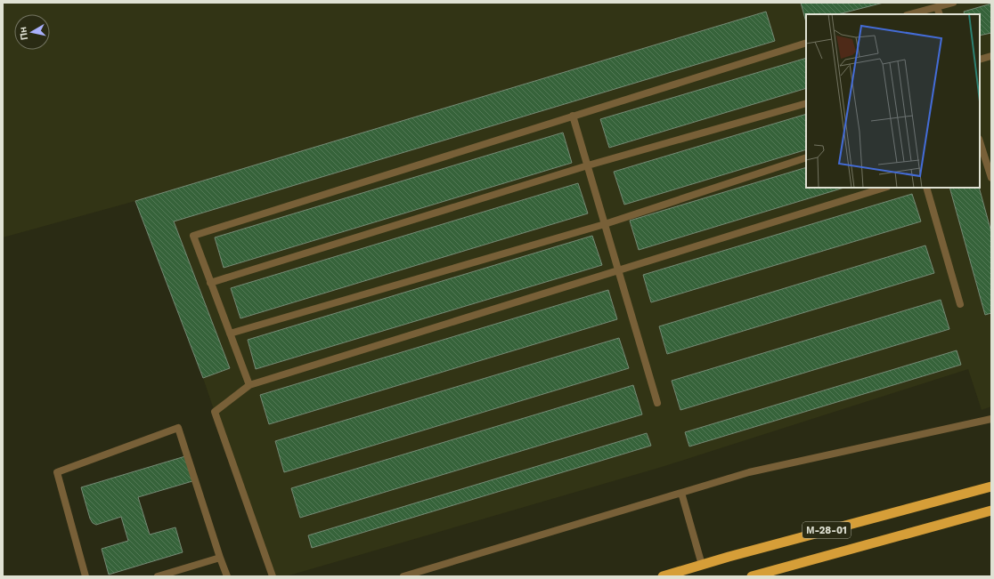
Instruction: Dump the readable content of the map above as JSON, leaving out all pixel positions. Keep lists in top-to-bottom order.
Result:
{
  "streets": {
    "highway": ["М-28-01"]
  },
  "north": "left"
}
